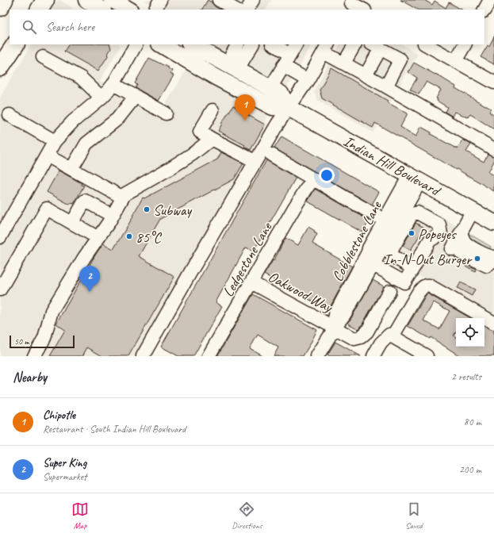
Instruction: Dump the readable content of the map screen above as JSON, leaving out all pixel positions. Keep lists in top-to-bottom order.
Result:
{
  "streets": {
    "main road": ["Indian Hill Boulevard"],
    "street": ["Cobblestone Lane", "Ledgestone Lane", "Oakwood Way"]
  },
  "crossings": [
    ["Indian Hill Boulevard", "Cobblestone Lane"],
    ["Cobblestone Lane", "Oakwood Way"],
    ["Ledgestone Lane", "Oakwood Way"]
  ],
  "places": [
    "Subway",
    "Popeyes",
    "85°C",
    "In-N-Out Burger"
  ],
  "scale_bar": "50 m",
  "page": {
    "search": "Search here",
    "pins": ["1", "2"],
    "scale": "50 m",
    "heading": ["Nearby", "2 results"],
    "list": [
      {
        "mark": "1",
        "name": "Chipotle",
        "note": "Restaurant · South Indian Hill Boulevard",
        "value": "80 m"
      },
      {
        "mark": "2",
        "name": "Super King",
        "note": "Supermarket",
        "value": "200 m"
      }
    ],
    "nav": ["Map", "Directions", "Saved"]
  }
}
